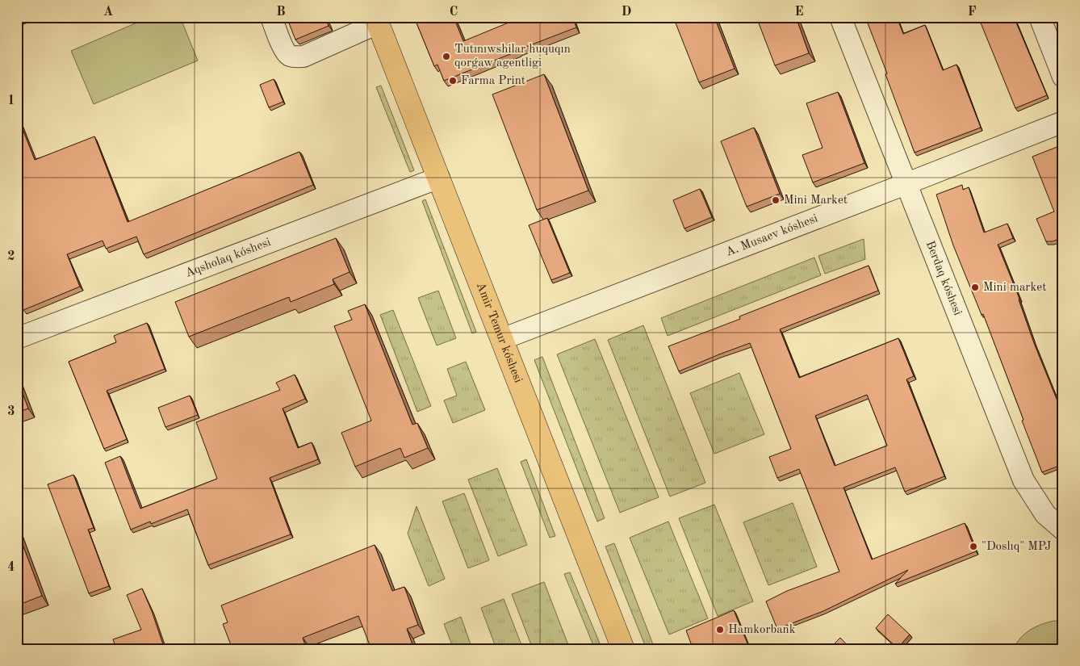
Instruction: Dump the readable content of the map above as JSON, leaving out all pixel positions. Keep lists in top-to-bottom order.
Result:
{
  "streets": {
    "main road": ["Amir Temur kóshesi"],
    "street": ["A. Musaev kóshesi", "Aqsholaq kóshesi", "Berdaq kóshesi"]
  },
  "crossings": [
    ["A. Musaev kóshesi", "Berdaq kóshesi"],
    ["A. Musaev kóshesi", "Amir Temur kóshesi"],
    ["Aqsholaq kóshesi", "Amir Temur kóshesi"]
  ],
  "places": [
    "Tutınıwshilar huquqın qorǵaw agentligi",
    "Farma Print",
    "Mini Market",
    "Mini market",
    "\"Doslıq\" MPJ",
    "Hamkorbank"
  ],
  "grid": {
    "columns": [
      "A",
      "B",
      "C",
      "D",
      "E",
      "F"
    ],
    "rows": [
      "1",
      "2",
      "3",
      "4"
    ]
  }
}
